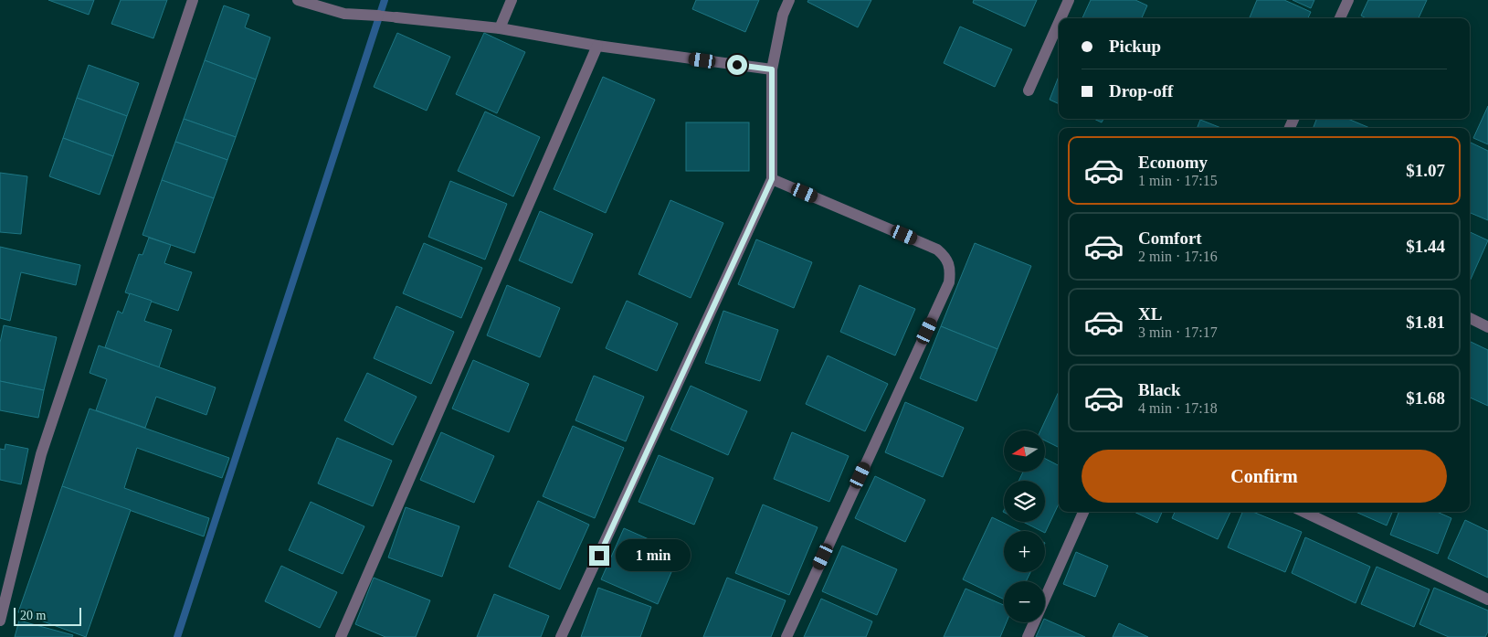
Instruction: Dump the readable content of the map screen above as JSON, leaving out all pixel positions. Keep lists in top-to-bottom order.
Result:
{
  "scale_bar": "20 m",
  "north": "left",
  "page": {
    "banner": ["Pickup", "Drop-off"],
    "list": [
      {
        "name": "Economy",
        "note": "1 min · 17:15",
        "value": "$1.07"
      },
      {
        "name": "Comfort",
        "note": "2 min · 17:16",
        "value": "$1.44"
      },
      {
        "name": "XL",
        "note": "3 min · 17:17",
        "value": "$1.81"
      },
      {
        "name": "Black",
        "note": "4 min · 17:18",
        "value": "$1.68"
      }
    ],
    "map_buttons": ["+", "−"],
    "buttons": "Confirm",
    "bubble": "1 min",
    "scale": "20 m"
  }
}
